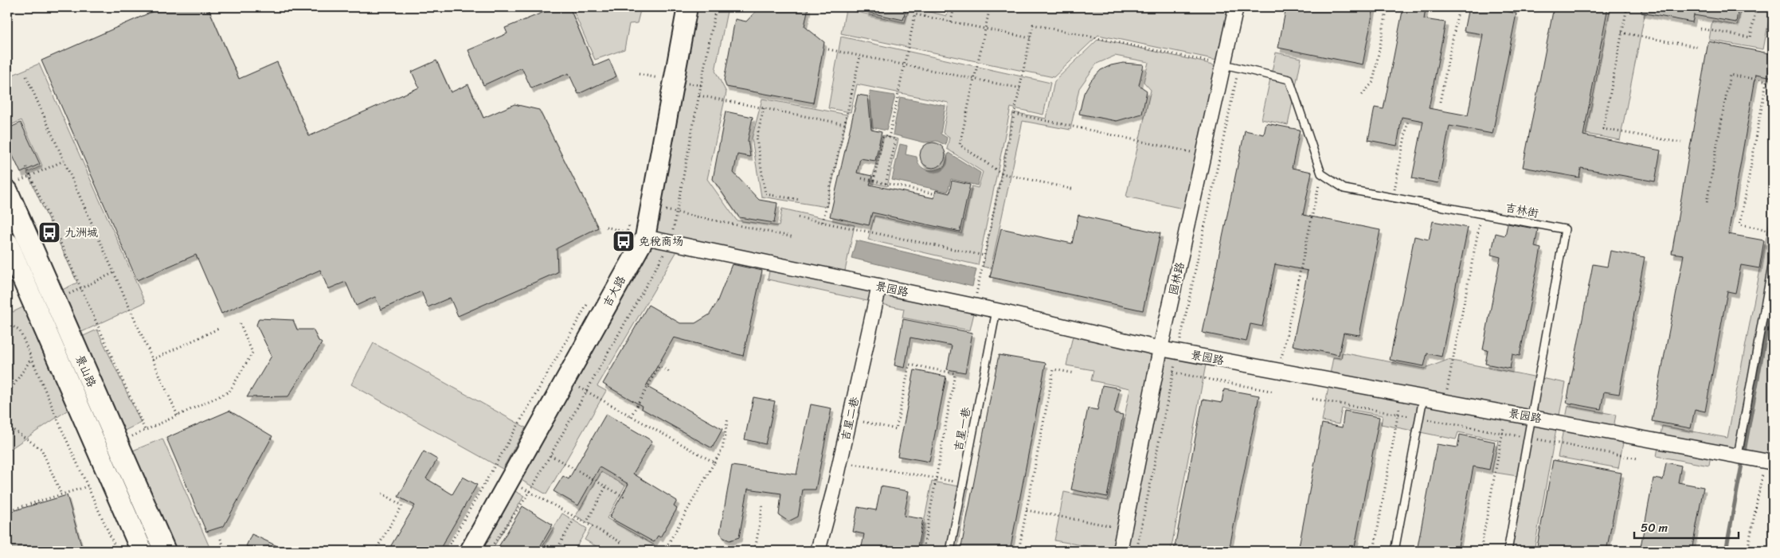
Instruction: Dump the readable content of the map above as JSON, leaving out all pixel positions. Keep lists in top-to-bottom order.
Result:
{
  "streets": {
    "main road": ["吉大路", "景山路"],
    "street": ["园林路", "景园路", "吉星二巷"],
    "lane": ["吉林街", "吉星一巷"]
  },
  "crossings": [
    ["吉林街", "景园路"],
    ["园林路", "景园路"],
    ["景园路", "吉大路"],
    ["景园路", "吉星二巷"],
    ["景园路", "吉星一巷"]
  ],
  "places": {
    "bus stop": ["九洲城", "免税商场"]
  },
  "scale_bar": "50 m"
}
